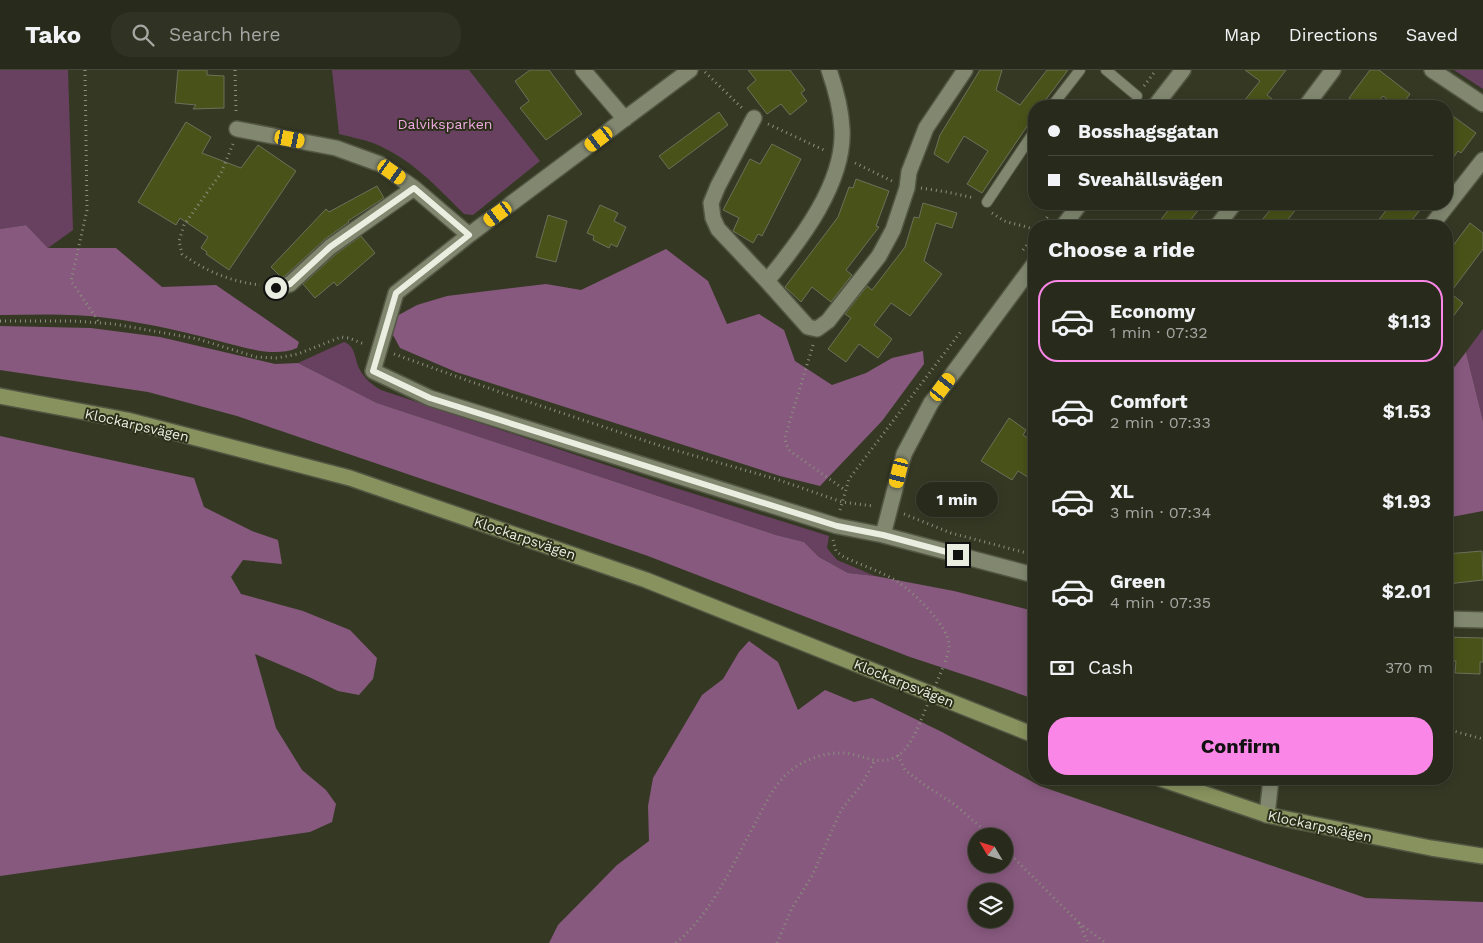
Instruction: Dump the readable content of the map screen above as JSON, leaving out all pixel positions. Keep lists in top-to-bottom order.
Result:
{
  "streets": {
    "street": ["Klockarpsvägen"]
  },
  "parks": ["Dalviksparken"],
  "north": "top left",
  "page": {
    "header": "Tako",
    "search": "Search here",
    "nav": ["Map", "Directions", "Saved"],
    "banner": ["Bosshagsgatan", "Sveahällsvägen"],
    "heading": "Choose a ride",
    "list": [
      {
        "name": "Economy",
        "note": "1 min · 07:32",
        "value": "$1.13"
      },
      {
        "name": "Comfort",
        "note": "2 min · 07:33",
        "value": "$1.53"
      },
      {
        "name": "XL",
        "note": "3 min · 07:34",
        "value": "$1.93"
      },
      {
        "name": "Green",
        "note": "4 min · 07:35",
        "value": "$2.01"
      }
    ],
    "bubble": "1 min",
    "pay": ["Cash", "370 m"],
    "buttons": "Confirm"
  }
}
